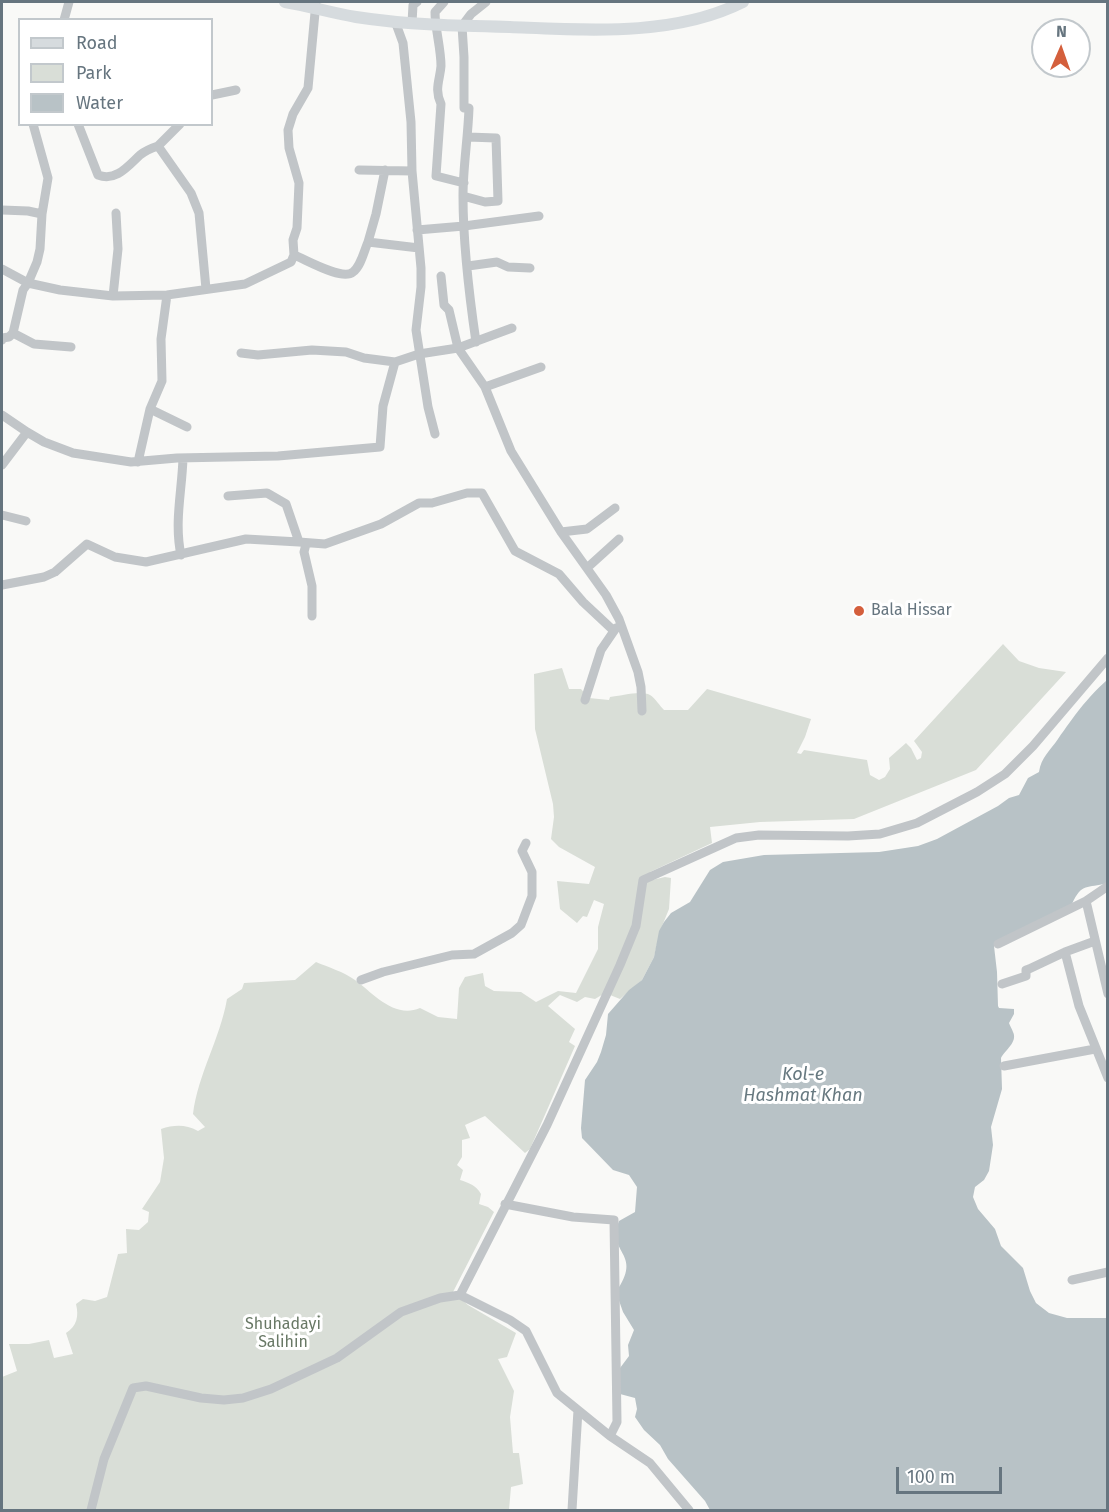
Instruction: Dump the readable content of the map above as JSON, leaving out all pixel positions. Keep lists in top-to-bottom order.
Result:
{
  "water": ["Kol-e Hashmat Khan"],
  "parks": ["Shuhadayi Salihin"],
  "places": ["Bala Hissar"],
  "legend": ["Road", "Park", "Water"],
  "scale_bar": "100 m",
  "north": "top"
}
